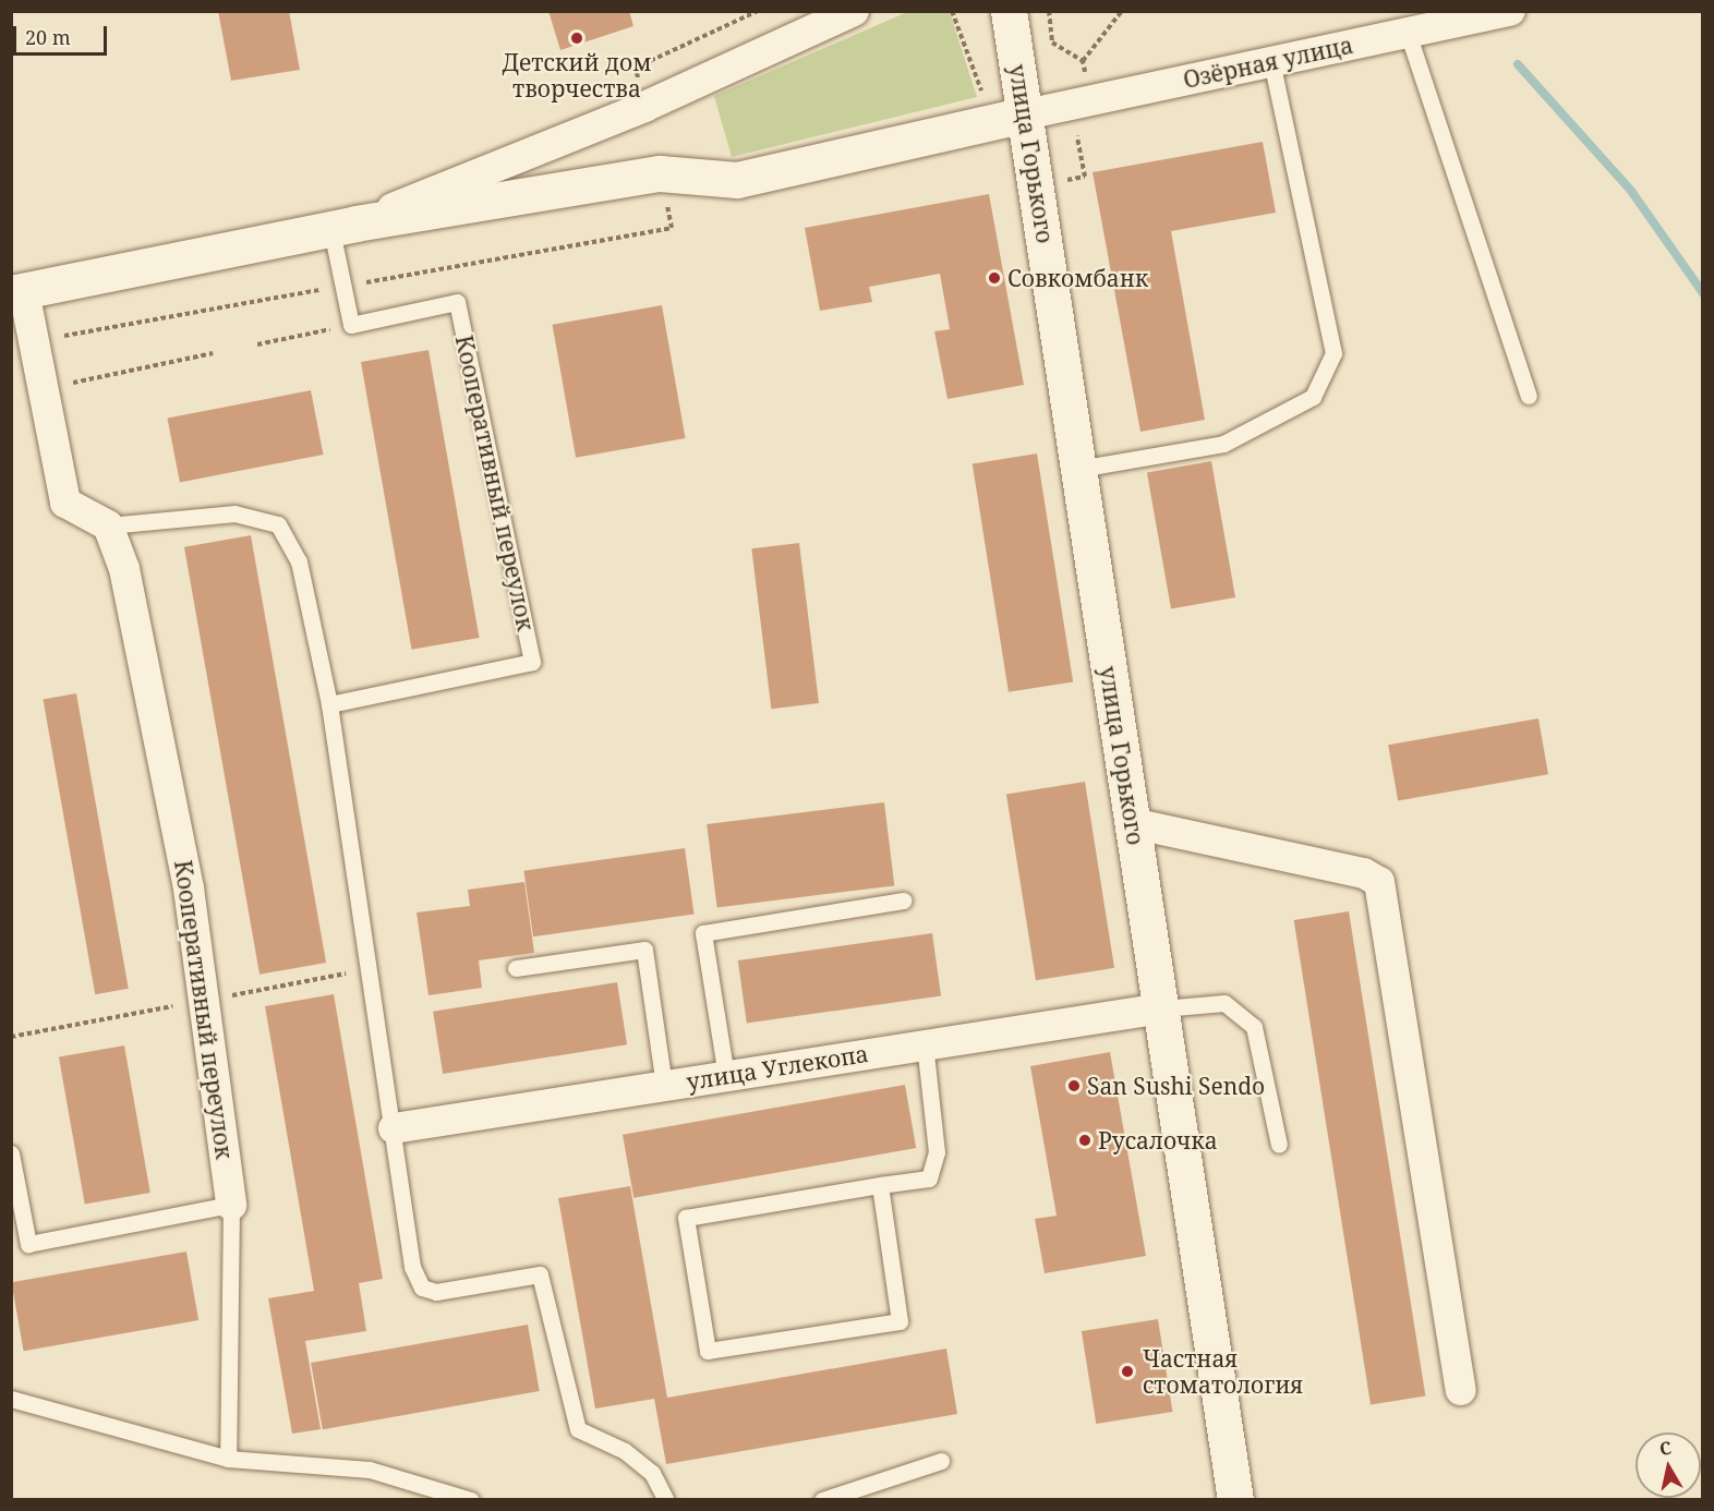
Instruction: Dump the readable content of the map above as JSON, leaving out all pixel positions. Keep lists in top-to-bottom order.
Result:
{
  "streets": {
    "street": [
      "Озёрная улица",
      "улица Горького",
      "Кооперативный переулок",
      "улица Углекопа"
    ]
  },
  "crossings": [
    ["Озёрная улица", "улица Горького"],
    ["улица Горького", "улица Углекопа"]
  ],
  "places": [
    "Детский дом творчества",
    "Совкомбанк",
    "San Sushi Sendo",
    "Русалочка",
    "Частная стоматология"
  ],
  "scale_bar": "20 m",
  "north": "top"
}
